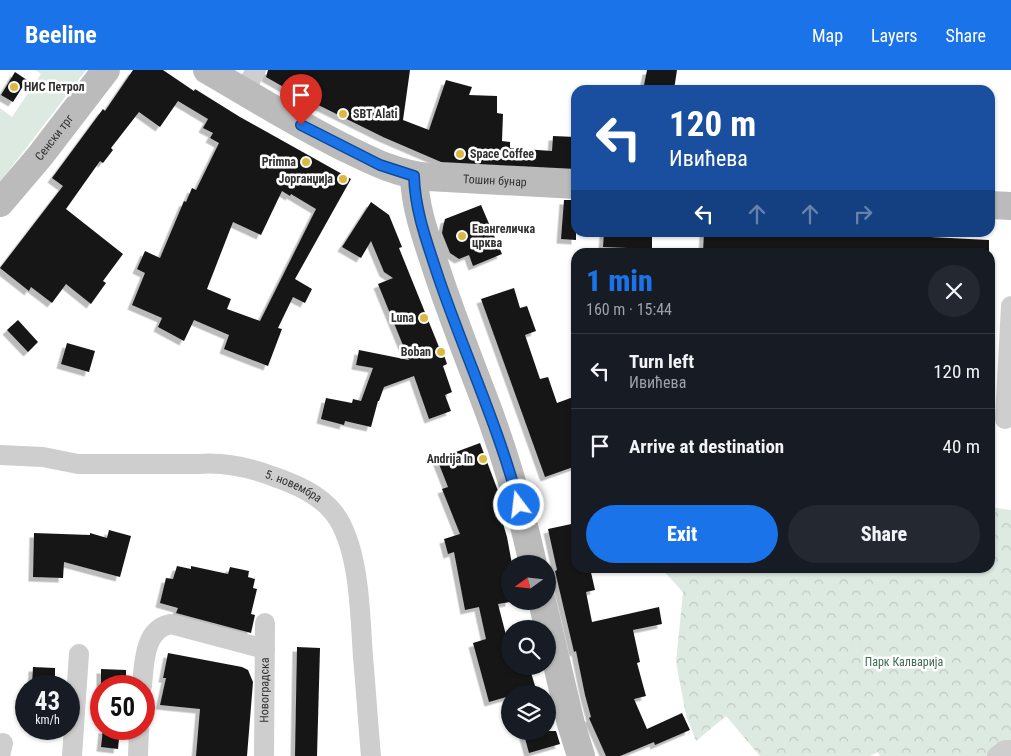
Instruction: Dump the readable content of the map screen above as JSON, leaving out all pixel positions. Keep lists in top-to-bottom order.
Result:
{
  "streets": {
    "main road": ["Сенски трг", "Тошин бунар"],
    "street": ["5. новембра", "Новоградска"]
  },
  "parks": ["Парк Калварија"],
  "places": [
    "НИС Петрол",
    "SBT Alati",
    "Space Coffee",
    "Primna",
    "Јорганџија",
    "Евангеличка црква",
    "Luna",
    "Boban",
    "Andrija In"
  ],
  "north": "left",
  "page": {
    "header": "Beeline",
    "nav": ["Map", "Layers", "Share"],
    "turn": ["120 m", "Ивићева"],
    "heading": ["1 min", "160 m · 15:44"],
    "list": [
      {
        "name": "Turn left",
        "note": "Ивићева",
        "value": "120 m"
      },
      {
        "name": "Arrive at destination",
        "value": "40 m"
      }
    ],
    "buttons": ["Exit", "Share"],
    "speed": "43 km/h",
    "limit": "50"
  }
}
